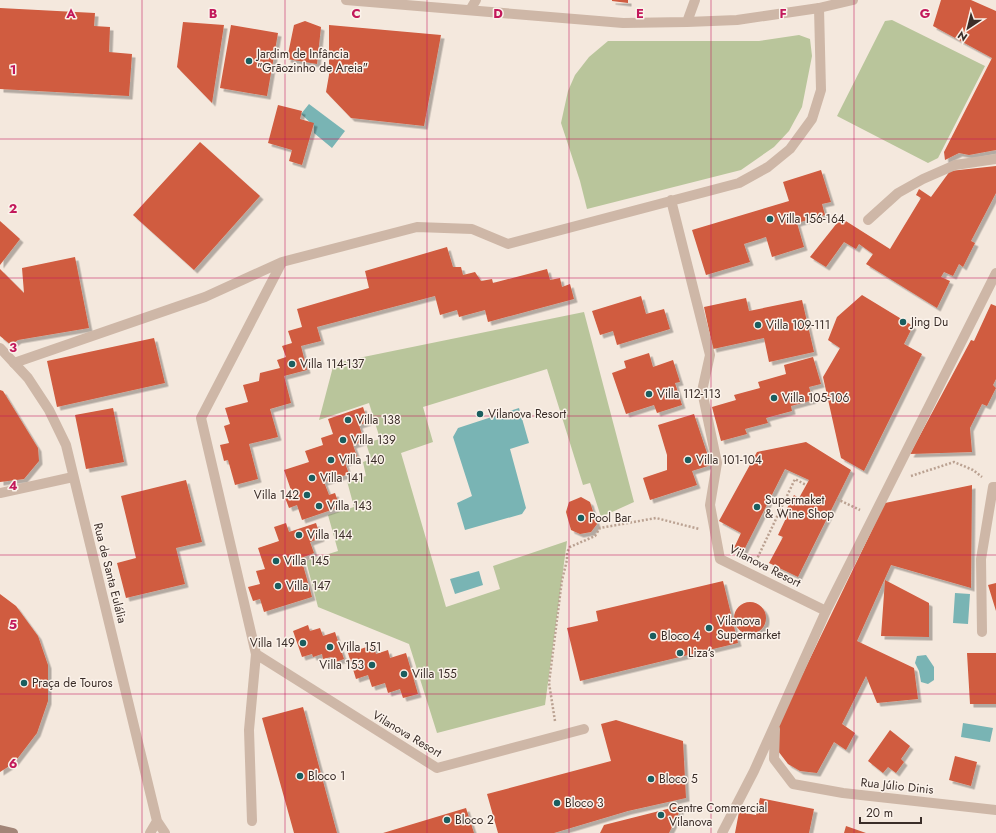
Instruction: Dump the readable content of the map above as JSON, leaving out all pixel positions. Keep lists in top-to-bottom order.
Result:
{
  "streets": {
    "street": ["Vilanova Resort", "Rua de Santa Eulália", "Rua Júlio Dinis"]
  },
  "places": [
    "Jardim de Infância \"Grãozinho de Areia\"",
    "Villa 156-164",
    "Jing Du",
    "Villa 109-111",
    "Villa 114-137",
    "Villa 112-113",
    "Villa 105-106",
    "Vilanova Resort",
    "Villa 138",
    "Villa 139",
    "Villa 140",
    "Villa 101-104",
    "Villa 141",
    "Villa 142",
    "Villa 143",
    "Supermaket & Wine Shop",
    "Pool Bar",
    "Villa 144",
    "Villa 145",
    "Villa 147",
    "Vilanova Supermarket",
    "Bloco 4",
    "Villa 149",
    "Villa 151",
    "Liza‘s",
    "Villa 153",
    "Villa 155",
    "Praça de Touros",
    "Bloco 1",
    "Bloco 5",
    "Bloco 3",
    "Centre Commercial Vilanova",
    "Bloco 2"
  ],
  "scale_bar": "20 m",
  "north": "bottom left",
  "grid": {
    "columns": [
      "A",
      "B",
      "C",
      "D",
      "E",
      "F",
      "G"
    ],
    "rows": [
      "1",
      "2",
      "3",
      "4",
      "5",
      "6"
    ]
  }
}
